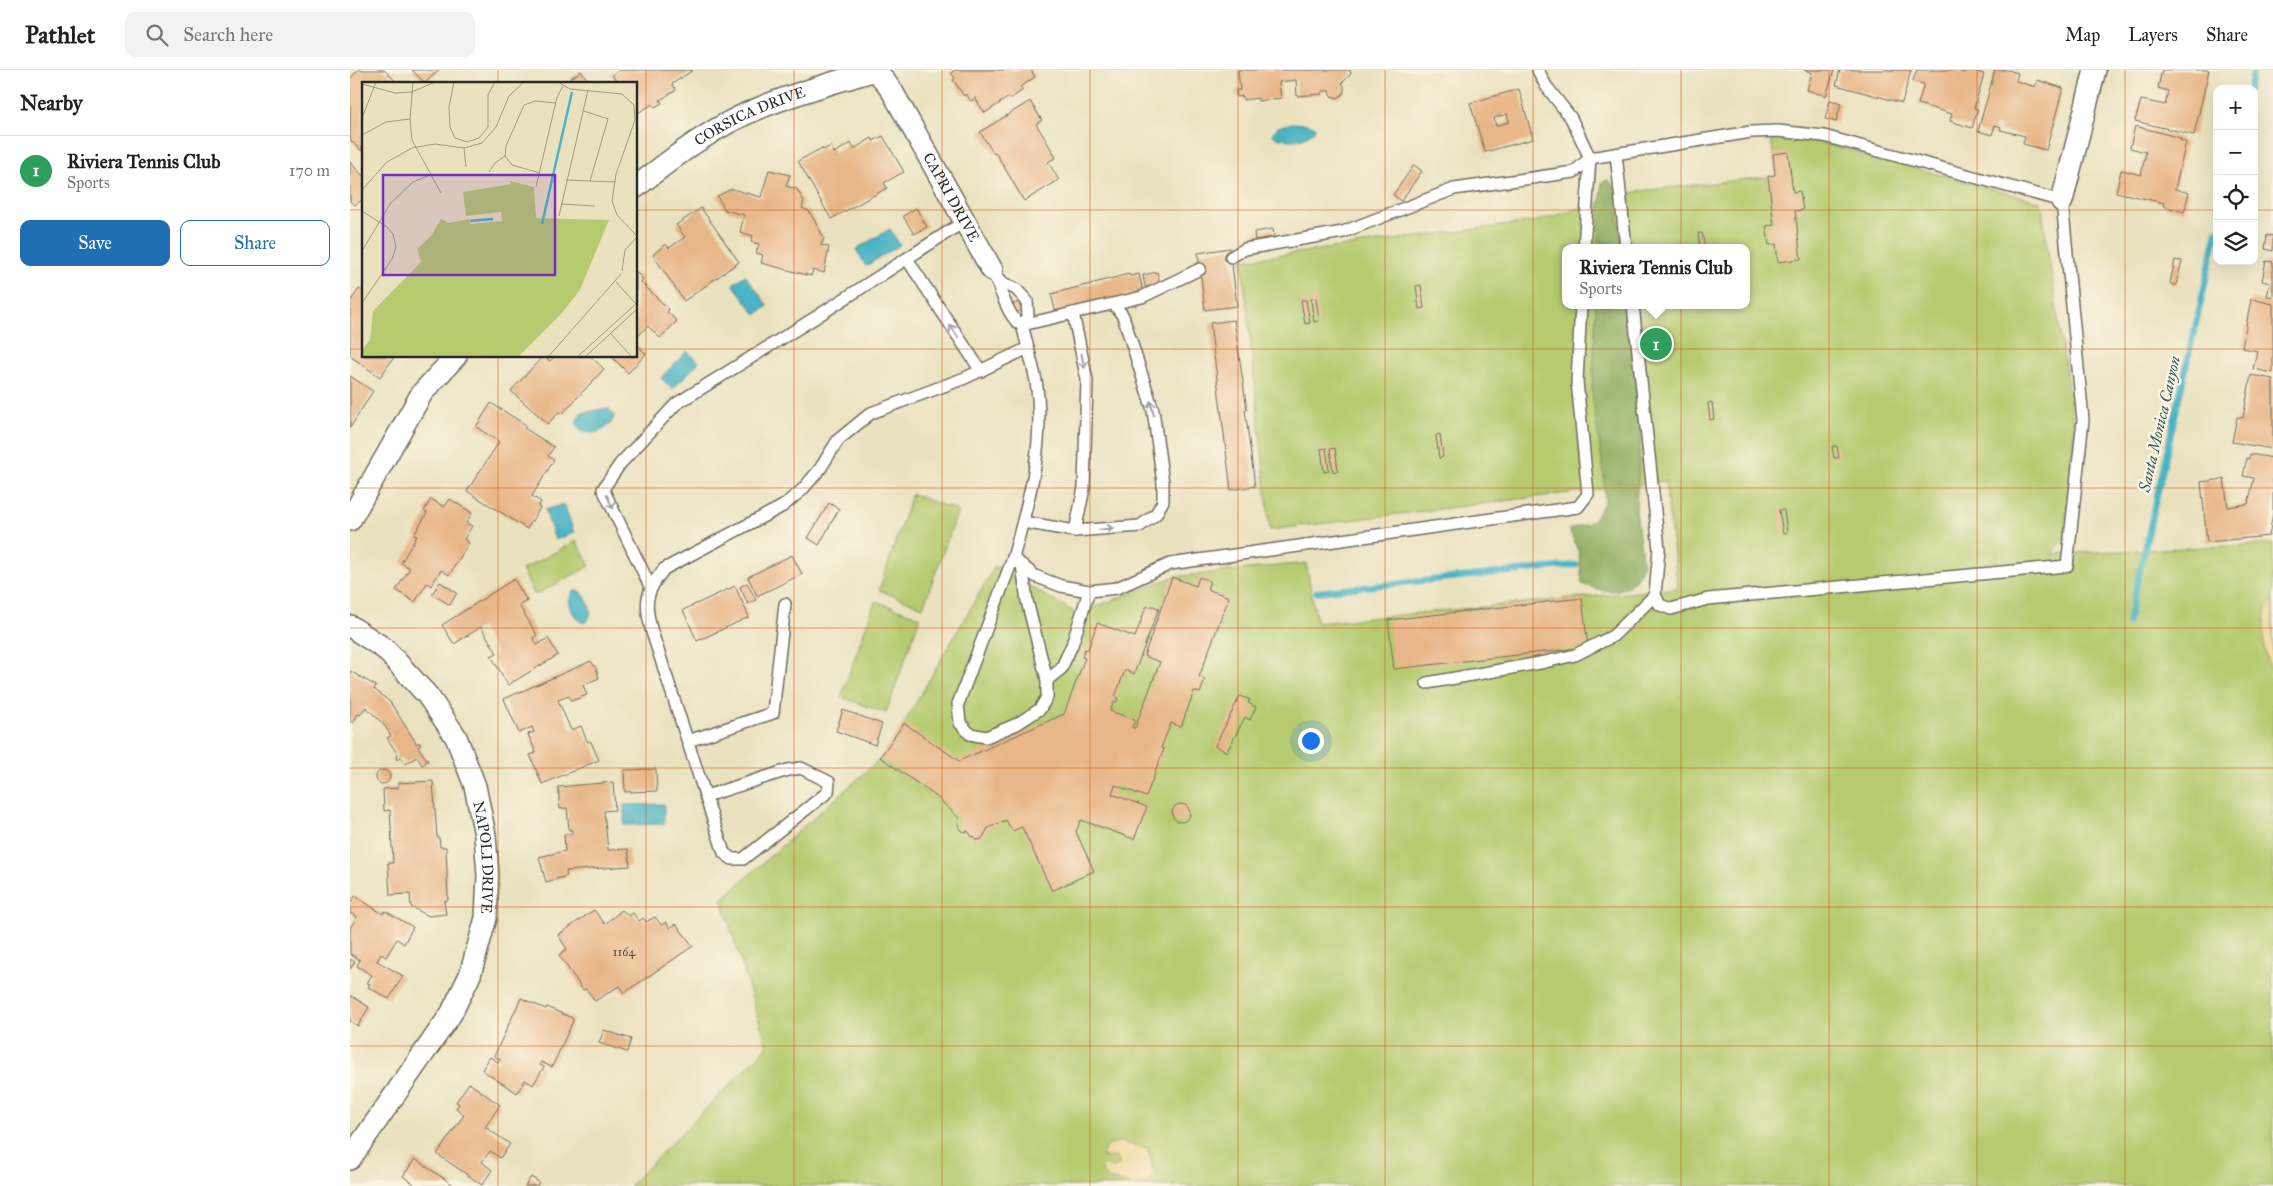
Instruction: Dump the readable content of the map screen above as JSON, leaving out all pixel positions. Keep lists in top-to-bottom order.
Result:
{
  "streets": {
    "street": ["CORSICA DRIVE", "CAPRI DRIVE", "NAPOLI DRIVE"]
  },
  "crossings": [
    ["CORSICA DRIVE", "CAPRI DRIVE"]
  ],
  "water": ["Santa Monica Canyon"],
  "house_numbers": ["1164"],
  "page": {
    "header": "Pathlet",
    "search": "Search here",
    "nav": ["Map", "Layers", "Share"],
    "heading": "Nearby",
    "map_buttons": ["+", "−"],
    "list": [
      {
        "mark": "1",
        "name": "Riviera Tennis Club",
        "note": "Sports",
        "value": "170 m"
      }
    ],
    "buttons": ["Save", "Share"],
    "popup": ["Riviera Tennis Club", "Sports"],
    "pins": "1"
  }
}
